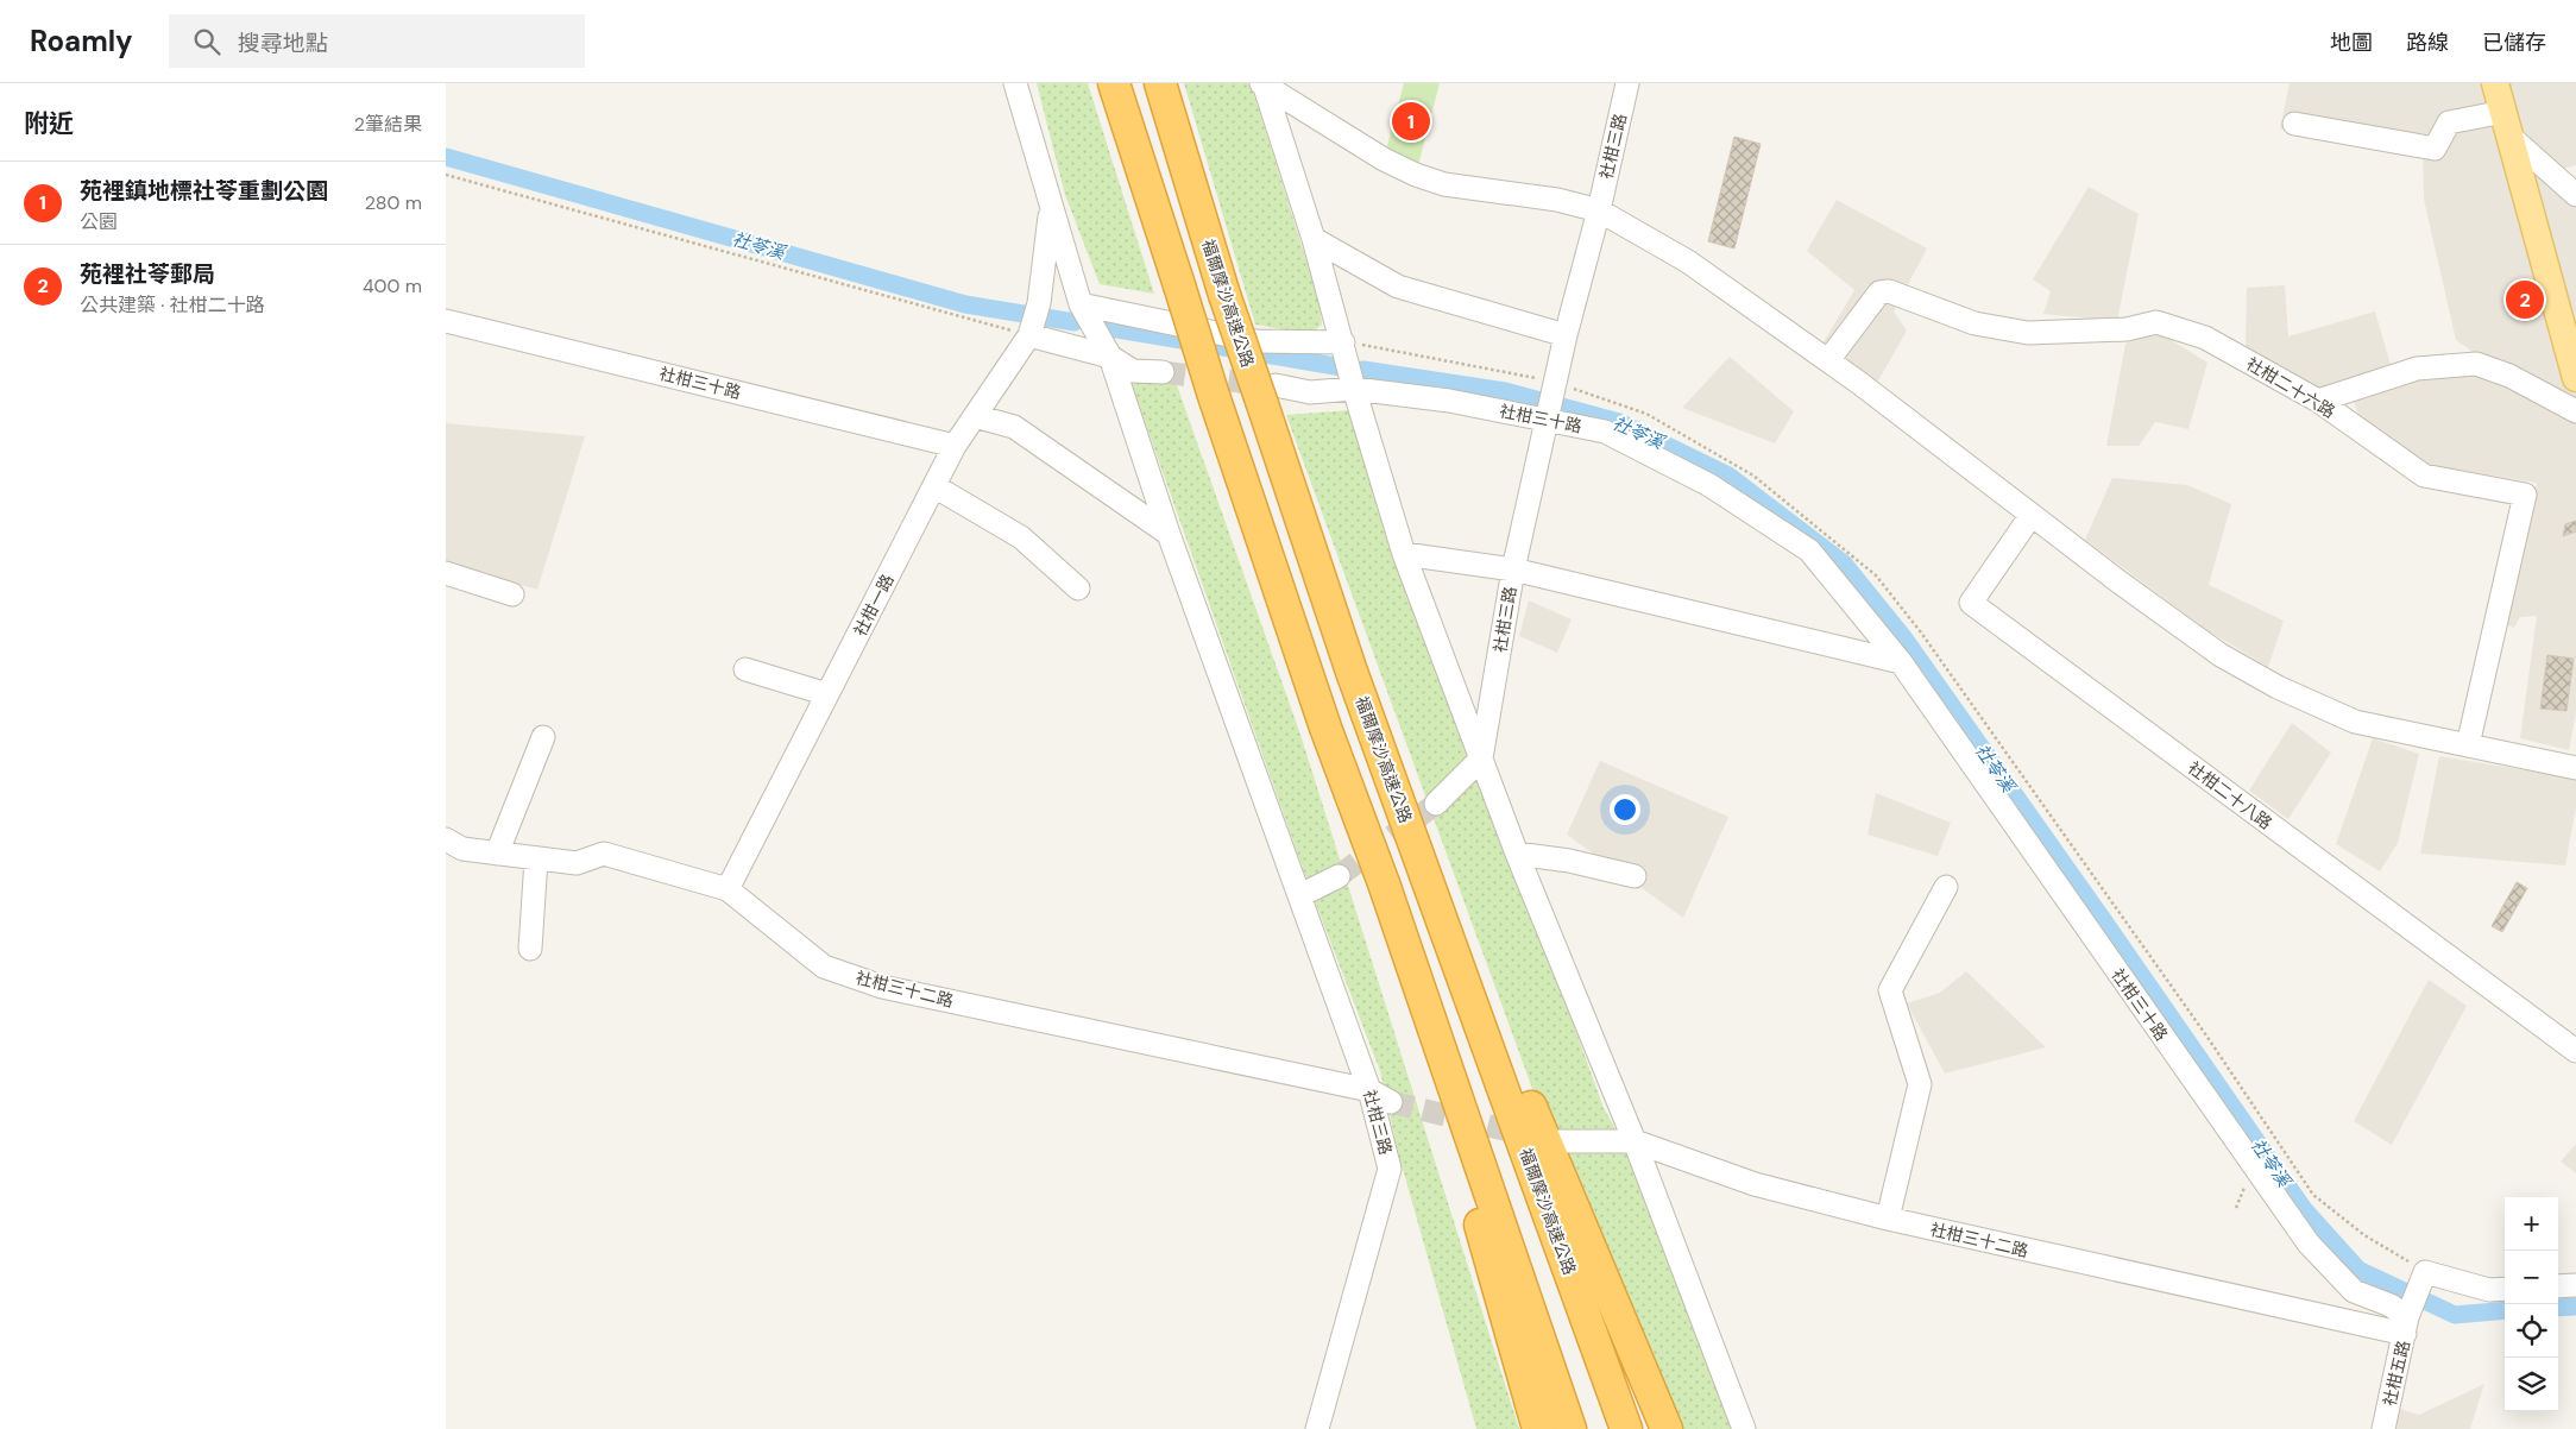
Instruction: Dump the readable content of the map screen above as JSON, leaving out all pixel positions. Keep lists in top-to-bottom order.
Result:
{
  "streets": {
    "highway": ["福爾摩沙高速公路"],
    "street": [
      "社柑三路",
      "社柑三十路",
      "社柑二十六路",
      "社柑一路",
      "社柑二十八路",
      "社柑三十二路",
      "社柑五路"
    ]
  },
  "crossings": [
    ["社柑三路", "社柑三十路"],
    ["社柑三路", "社柑三十二路"],
    ["福爾摩沙高速公路", "社柑三十路"],
    ["社柑三十路", "社柑一路"],
    ["社柑三十路", "社柑三十二路"],
    ["社柑三十路", "社柑五路"],
    ["社柑一路", "社柑三十二路"],
    ["社柑三十二路", "社柑五路"]
  ],
  "water": ["社苓溪"],
  "page": {
    "header": "Roamly",
    "search": "搜尋地點",
    "nav": ["地圖", "路線", "已儲存"],
    "heading": ["附近", "2筆結果"],
    "pins": ["1", "2"],
    "list": [
      {
        "mark": "1",
        "name": "苑裡鎮地標社苓重劃公園",
        "note": "公園",
        "value": "280 m"
      },
      {
        "mark": "2",
        "name": "苑裡社苓郵局",
        "note": "公共建築 · 社柑二十路",
        "value": "400 m"
      }
    ],
    "map_buttons": ["+", "−"]
  }
}
